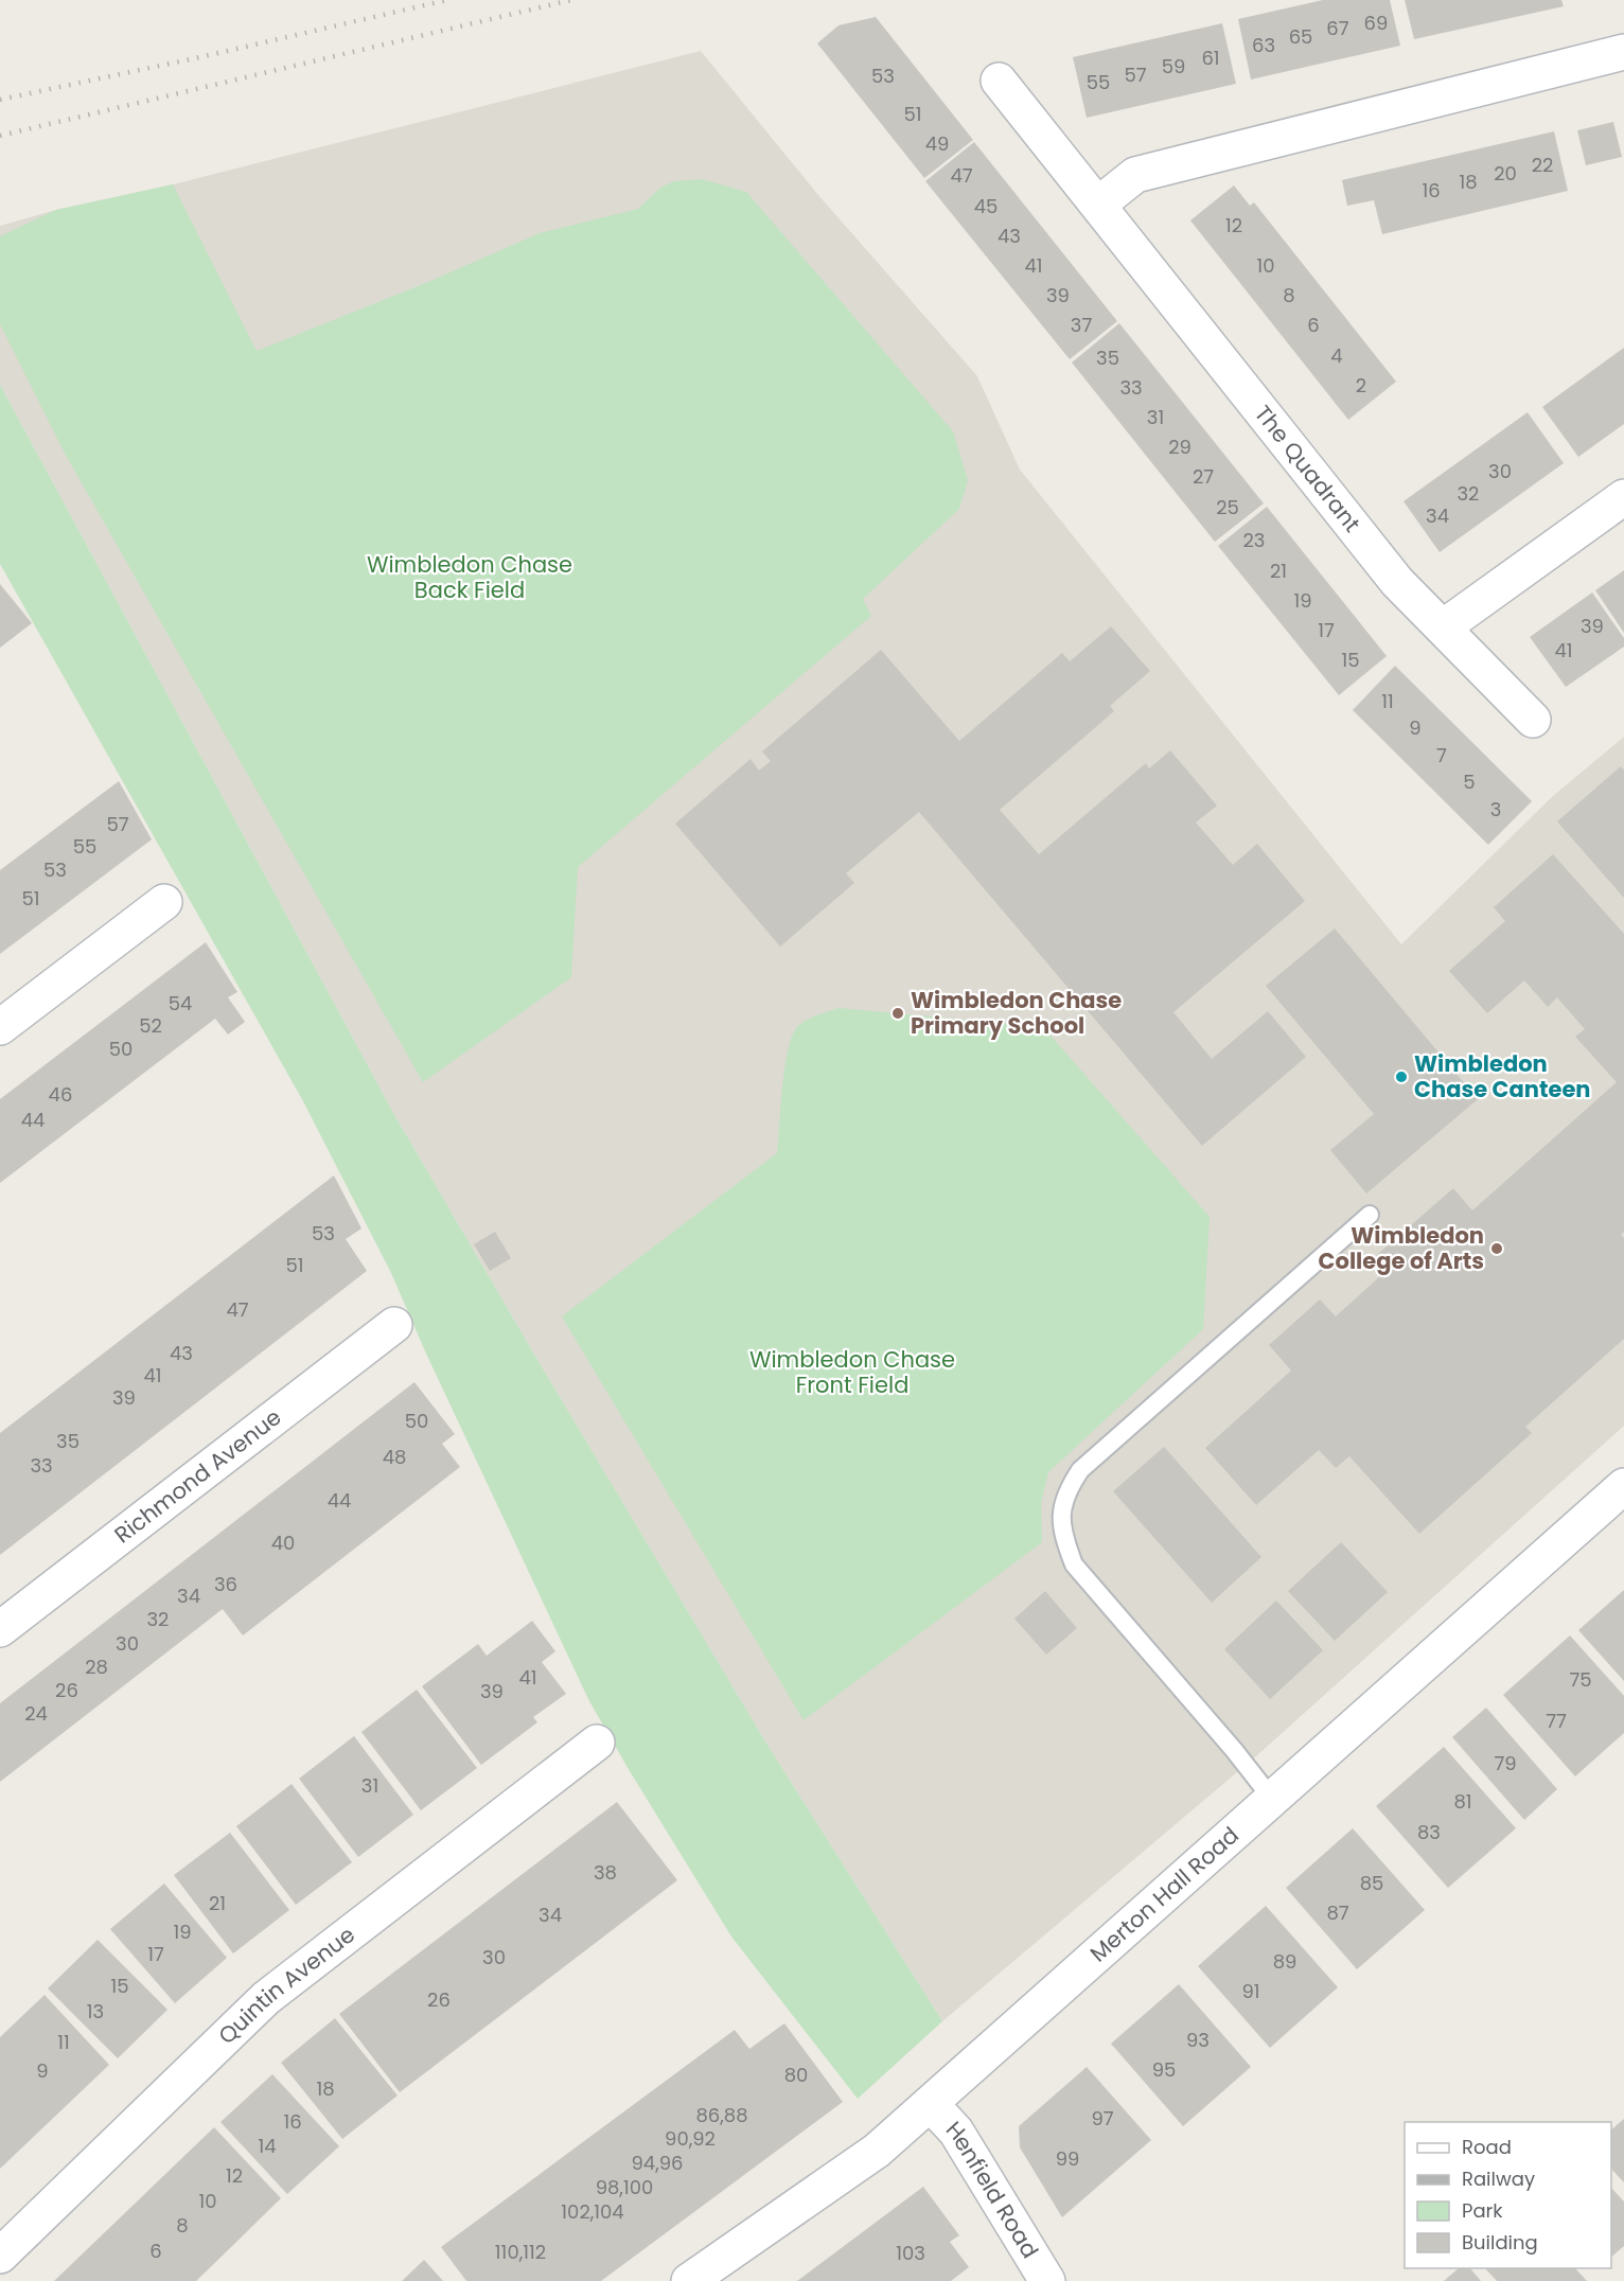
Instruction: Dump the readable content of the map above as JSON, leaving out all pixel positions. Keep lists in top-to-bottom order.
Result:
{
  "streets": {
    "street": [
      "The Quadrant",
      "Richmond Avenue",
      "Merton Hall Road",
      "Quintin Avenue",
      "Henfield Road"
    ]
  },
  "crossings": [
    ["Merton Hall Road", "Henfield Road"]
  ],
  "parks": ["Wimbledon Chase Back Field", "Wimbledon Chase Front Field"],
  "places": ["Wimbledon Chase Primary School", "Wimbledon Chase Canteen", "Wimbledon College of Arts"],
  "house_numbers": [
    "69",
    "67",
    "65",
    "63",
    "61",
    "59",
    "57",
    "53",
    "55",
    "51",
    "49",
    "22",
    "20",
    "47",
    "18",
    "16",
    "45",
    "12",
    "43",
    "41",
    "10",
    "39",
    "8",
    "37",
    "6",
    "4",
    "35",
    "2",
    "33",
    "31",
    "29",
    "30",
    "27",
    "32",
    "25",
    "34",
    "23",
    "21",
    "19",
    "39",
    "17",
    "41",
    "15",
    "11",
    "9",
    "7",
    "5",
    "3",
    "57",
    "55",
    "53",
    "51",
    "54",
    "52",
    "50",
    "46",
    "44",
    "53",
    "51",
    "47",
    "43",
    "41",
    "39",
    "50",
    "35",
    "48",
    "33",
    "44",
    "40",
    "36",
    "34",
    "32",
    "30",
    "28",
    "41",
    "75",
    "26",
    "39",
    "24",
    "77",
    "79",
    "31",
    "81",
    "83",
    "38",
    "85",
    "21",
    "87",
    "34",
    "19",
    "17",
    "30",
    "89",
    "15",
    "91",
    "26",
    "13",
    "93",
    "11",
    "95",
    "9",
    "80",
    "18",
    "86,88",
    "97",
    "16",
    "90,92",
    "14",
    "99",
    "94,96",
    "12",
    "98,100",
    "10",
    "102,104",
    "8",
    "6",
    "110,112",
    "103"
  ],
  "legend": [
    "Road",
    "Railway",
    "Park",
    "Building"
  ]
}
